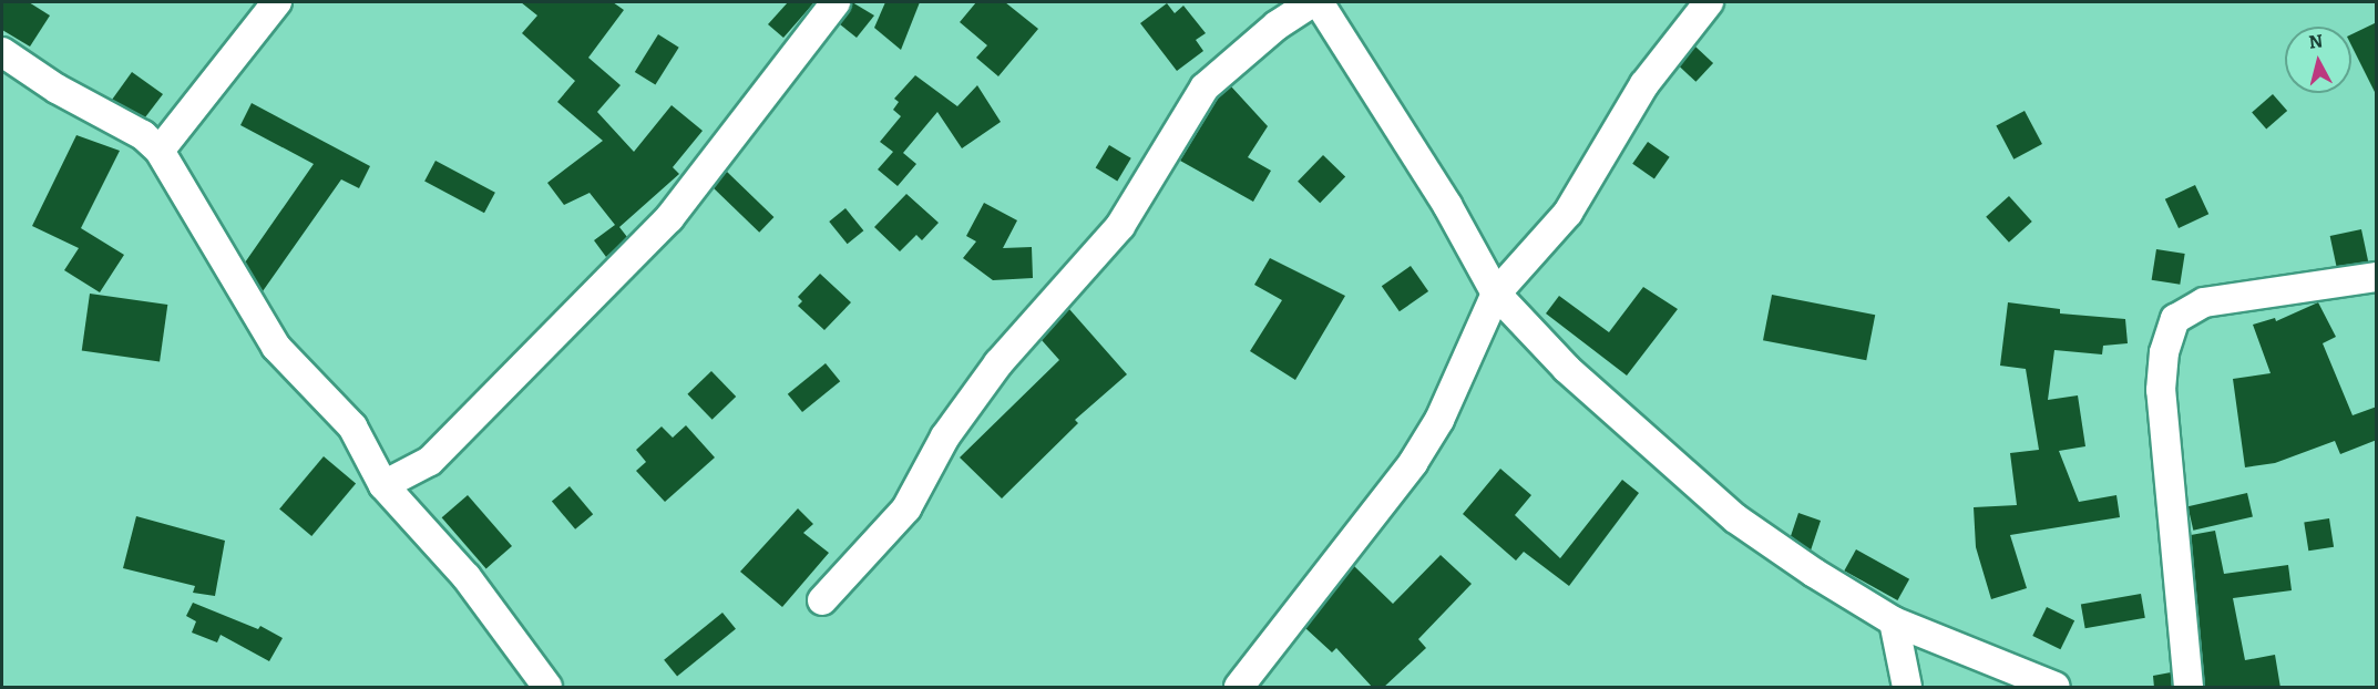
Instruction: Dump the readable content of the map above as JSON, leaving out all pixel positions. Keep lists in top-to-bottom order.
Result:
{
  "north": "top"
}
